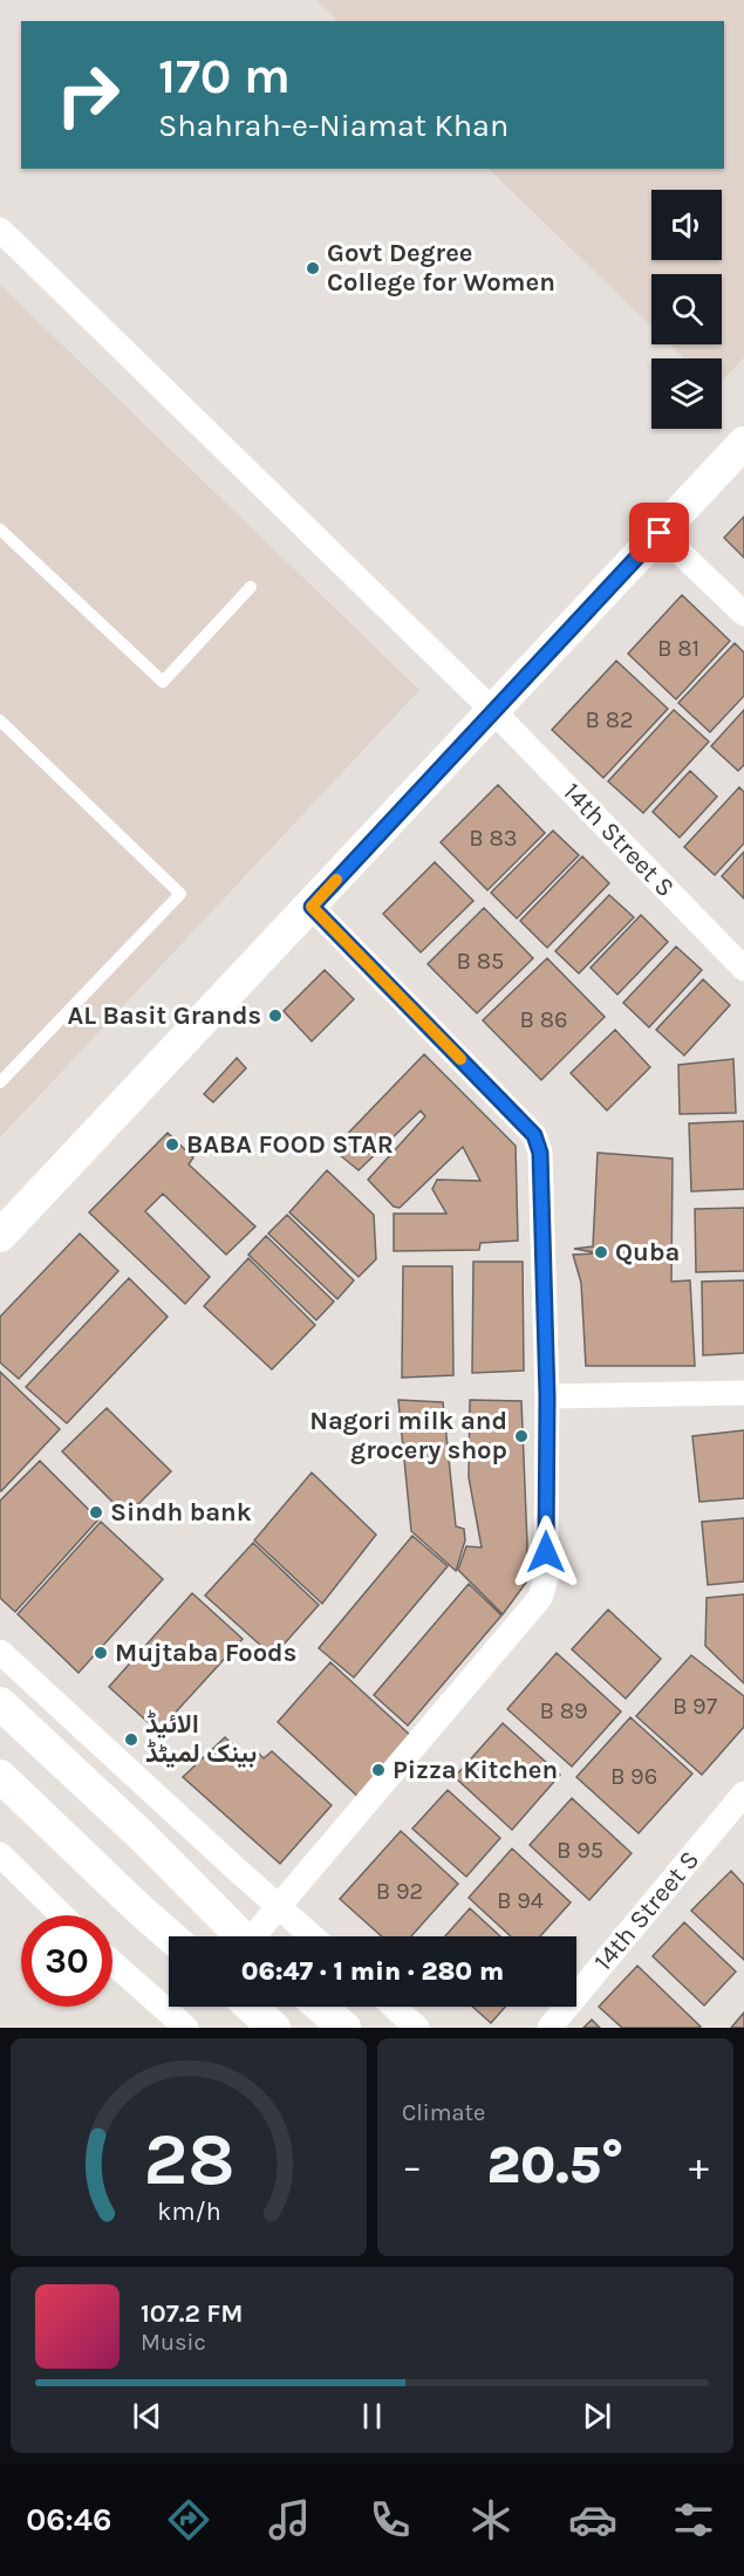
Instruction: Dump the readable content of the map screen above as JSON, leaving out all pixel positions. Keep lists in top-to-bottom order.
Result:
{
  "streets": {
    "street": ["14th Street S"]
  },
  "places": [
    "Govt Degree College for Women",
    "AL Basit Grands",
    "BABA FOOD STAR",
    "Quba",
    "Nagori milk and grocery shop",
    "Sindh bank",
    "Mujtaba Foods",
    "الائیڈ بینک لمیٹڈ",
    "Pizza Kitchen"
  ],
  "house_numbers": [
    "B 81",
    "B 82",
    "B 83",
    "B 85",
    "B 86",
    "B 97",
    "B 89",
    "B 96",
    "B 95",
    "B 92",
    "B 94"
  ],
  "page": {
    "turn": ["170 m", "Shahrah-e-Niamat Khan"],
    "limit": "30",
    "trip": "06:47 · 1 min · 280 m",
    "tile": "Climate",
    "heat": ["−", "20.5°", "+"],
    "song": ["107.2 FM", "Music"],
    "tabs": "06:46",
    "gauge": ["28", "km/h"]
  }
}
